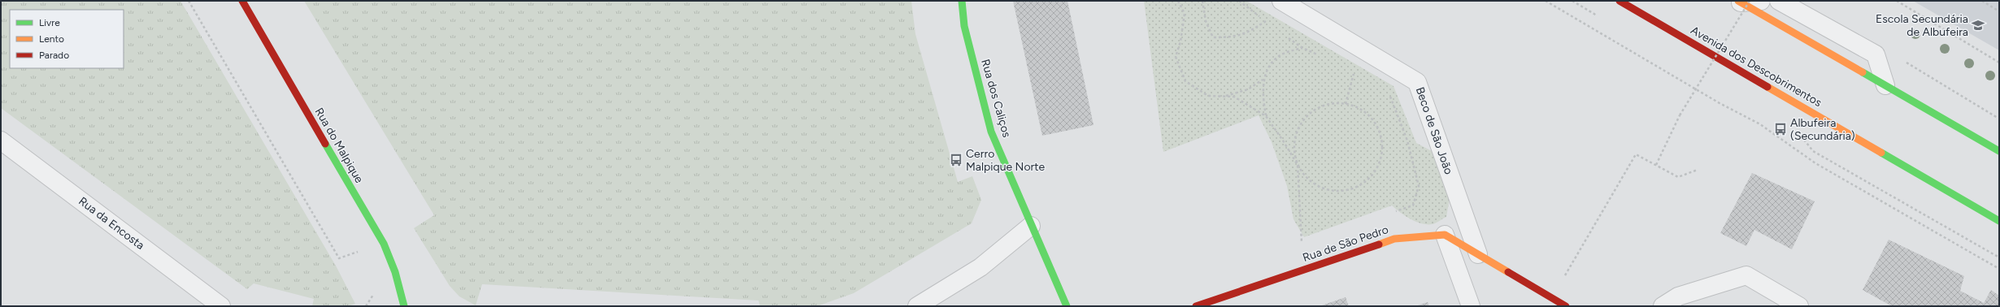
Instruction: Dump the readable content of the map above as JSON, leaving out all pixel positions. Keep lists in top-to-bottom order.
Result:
{
  "streets": {
    "street": [
      "Avenida dos Descobrimentos",
      "Rua dos Caliços",
      "Beco de São João",
      "Rua do Malpique",
      "Rua da Encosta",
      "Rua de São Pedro"
    ]
  },
  "places": {
    "school or university": ["Escola Secundária de Albufeira"],
    "bus stop": ["Albufeira (Secundária)", "Cerro Malpique Norte"]
  },
  "legend": ["Livre", "Lento", "Parado"]
}
